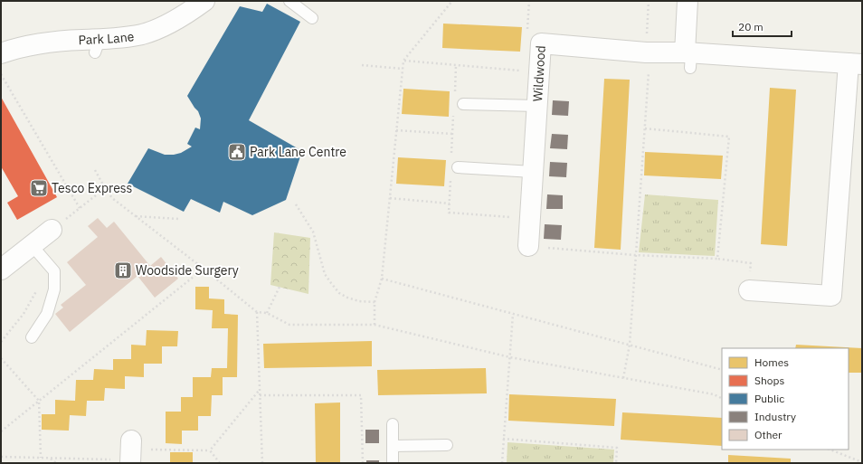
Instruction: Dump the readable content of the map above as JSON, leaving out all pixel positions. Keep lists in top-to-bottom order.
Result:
{
  "streets": {
    "street": ["Park Lane", "Wildwood"]
  },
  "places": {
    "public building": ["Park Lane Centre"],
    "supermarket": ["Tesco Express"],
    "building": ["Woodside Surgery"]
  },
  "legend": [
    "Homes",
    "Shops",
    "Public",
    "Industry",
    "Other"
  ],
  "scale_bar": "20 m"
}
